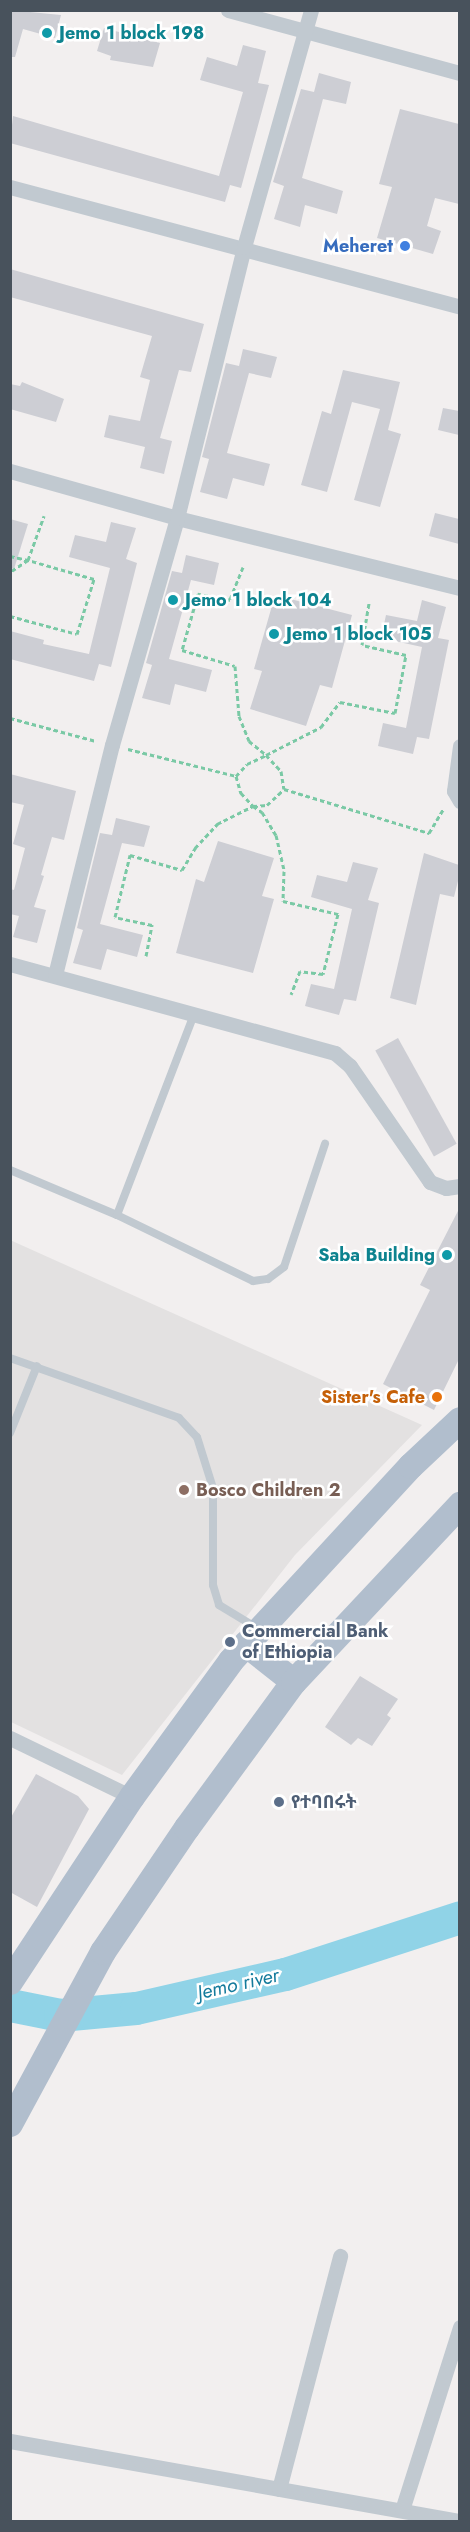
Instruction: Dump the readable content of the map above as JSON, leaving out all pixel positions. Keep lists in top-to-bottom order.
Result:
{
  "water": ["Jemo river"],
  "places": [
    "Jemo 1 block 198",
    "Meheret",
    "Jemo 1 block 104",
    "Jemo 1 block 105",
    "Saba Building",
    "Sister's Cafe",
    "Bosco Children 2",
    "Commercial Bank of Ethiopia",
    "የተባበሩት"
  ]
}
